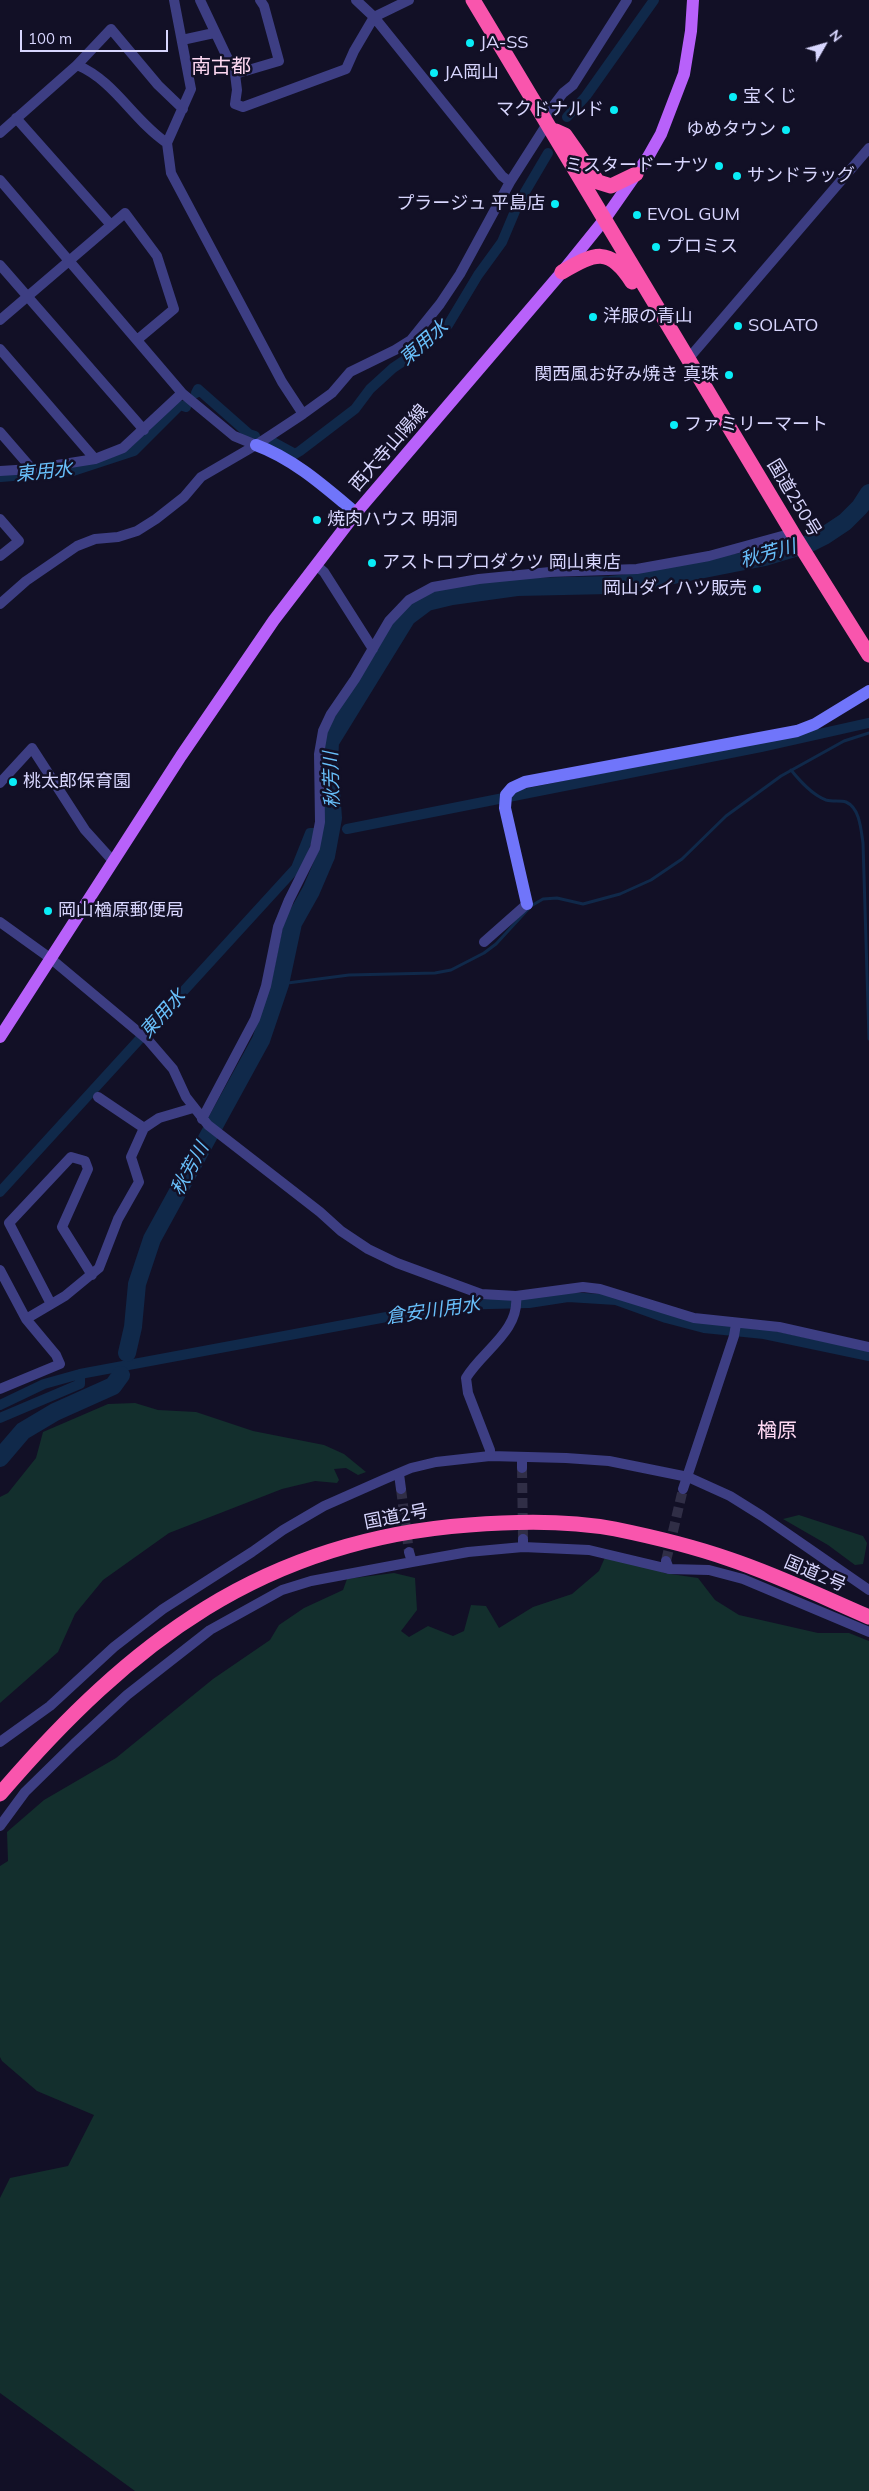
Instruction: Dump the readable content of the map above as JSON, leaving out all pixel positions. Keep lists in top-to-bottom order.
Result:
{
  "streets": {
    "highway": ["国道250号", "国道2号"],
    "main road": ["西大寺山陽線"]
  },
  "crossings": [
    ["西大寺山陽線", "国道250号"]
  ],
  "districts": ["南古都", "楢原"],
  "water": ["東用水", "秋芳川", "倉安川用水"],
  "places": [
    "JA-SS",
    "JA岡山",
    "宝くじ",
    "マクドナルド",
    "ゆめタウン",
    "ミスタードーナツ",
    "サンドラッグ",
    "プラージュ 平島店",
    "EVOL GUM",
    "プロミス",
    "洋服の青山",
    "SOLATO",
    "関西風お好み焼き 真珠",
    "ファミリーマート",
    "焼肉ハウス 明洞",
    "アストロプロダクツ 岡山東店",
    "岡山ダイハツ販売",
    "桃太郎保育園",
    "岡山楢原郵便局"
  ],
  "scale_bar": "100 m",
  "north": "top right"
}
